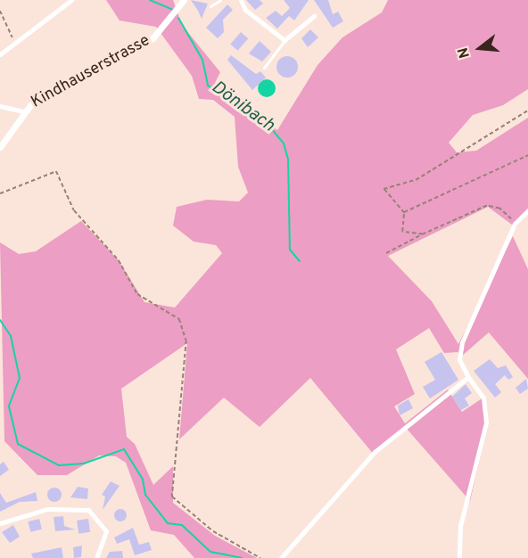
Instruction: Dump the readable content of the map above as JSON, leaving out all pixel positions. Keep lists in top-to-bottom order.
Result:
{
  "streets": {
    "street": ["Kindhauserstrasse"]
  },
  "water": ["Dönibach"],
  "north": "left"
}
